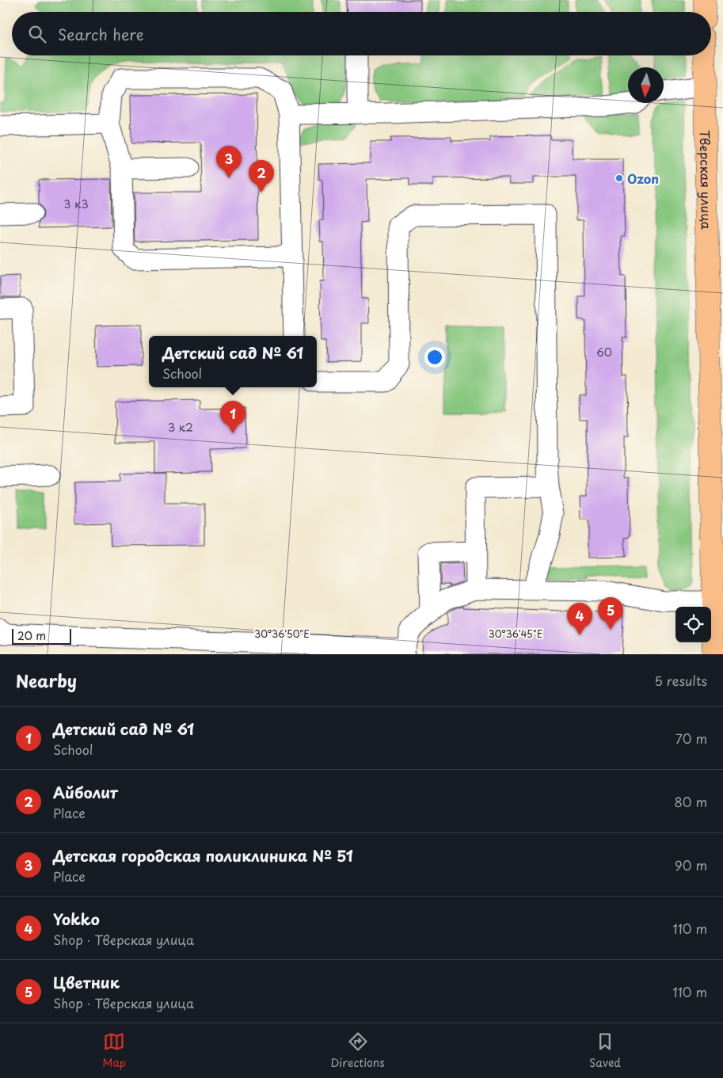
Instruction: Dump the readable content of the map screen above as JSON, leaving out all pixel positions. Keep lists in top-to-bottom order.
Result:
{
  "streets": {
    "main road": ["Тверская улица"]
  },
  "places": ["Ozon"],
  "house_numbers": ["3 к3", "60", "3 к2"],
  "scale_bar": "20 m",
  "north": "bottom",
  "page": {
    "search": "Search here",
    "pins": [
      "3",
      "2",
      "1",
      "5",
      "4"
    ],
    "popup": ["Детский сад № 61", "School"],
    "scale": "20 m",
    "heading": ["Nearby", "5 results"],
    "list": [
      {
        "mark": "1",
        "name": "Детский сад № 61",
        "note": "School",
        "value": "70 m"
      },
      {
        "mark": "2",
        "name": "Айболит",
        "note": "Place",
        "value": "80 m"
      },
      {
        "mark": "3",
        "name": "Детская городская поликлиника № 51",
        "note": "Place",
        "value": "90 m"
      },
      {
        "mark": "4",
        "name": "Yokko",
        "note": "Shop · Тверская улица",
        "value": "110 m"
      },
      {
        "mark": "5",
        "name": "Цветник",
        "note": "Shop · Тверская улица",
        "value": "110 m"
      }
    ],
    "nav": ["Map", "Directions", "Saved"]
  },
  "coordinates": ["30°36'50\"E", "30°36'45\"E"]
}
